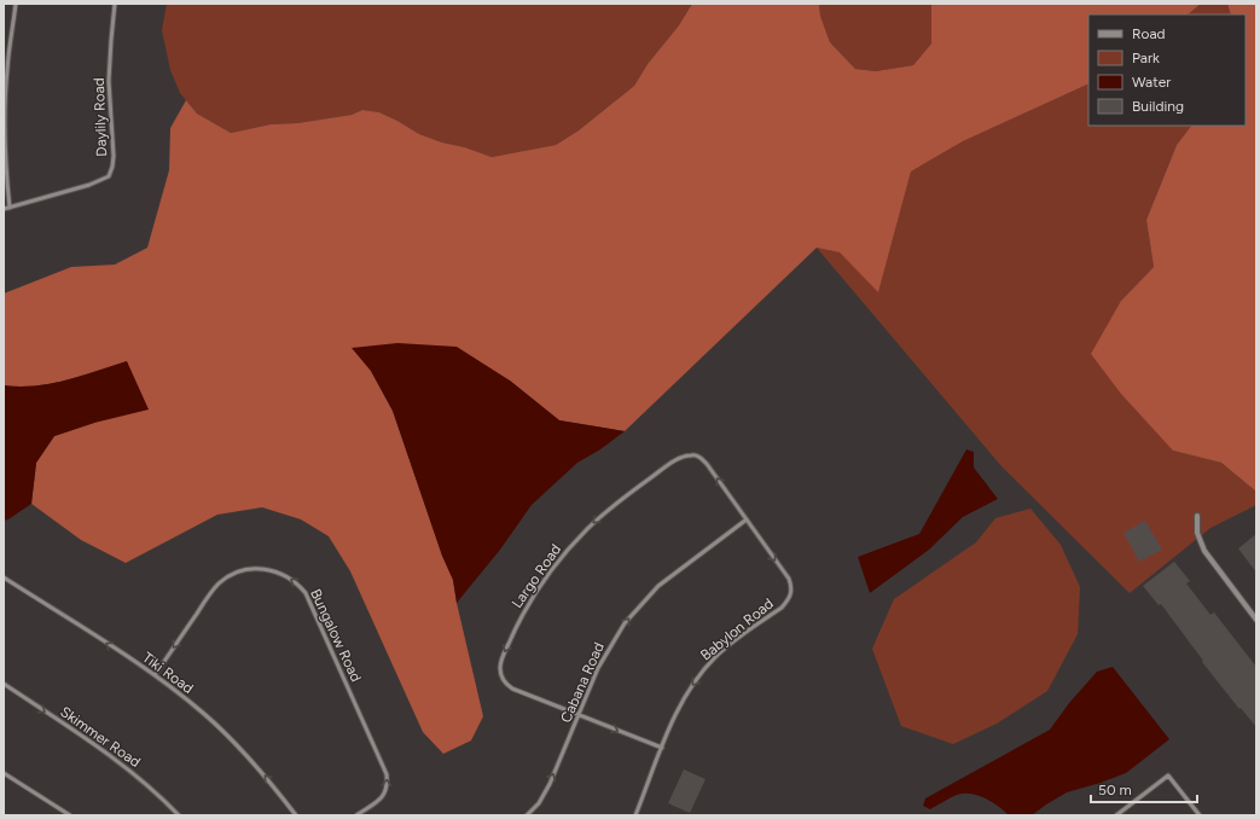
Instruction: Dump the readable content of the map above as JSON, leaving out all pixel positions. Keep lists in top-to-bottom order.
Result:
{
  "streets": {
    "lane": [
      "Daylily Road",
      "Largo Road",
      "Babylon Road",
      "Bungalow Road",
      "Tiki Road",
      "Cabana Road",
      "Skimmer Road"
    ]
  },
  "crossings": [
    ["Largo Road", "Babylon Road"],
    ["Largo Road", "Cabana Road"],
    ["Babylon Road", "Cabana Road"],
    ["Bungalow Road", "Tiki Road"]
  ],
  "one_way": [
    "Babylon Road",
    "Tiki Road",
    "Cabana Road",
    "Skimmer Road"
  ],
  "legend": [
    "Road",
    "Park",
    "Water",
    "Building"
  ],
  "scale_bar": "50 m"
}
